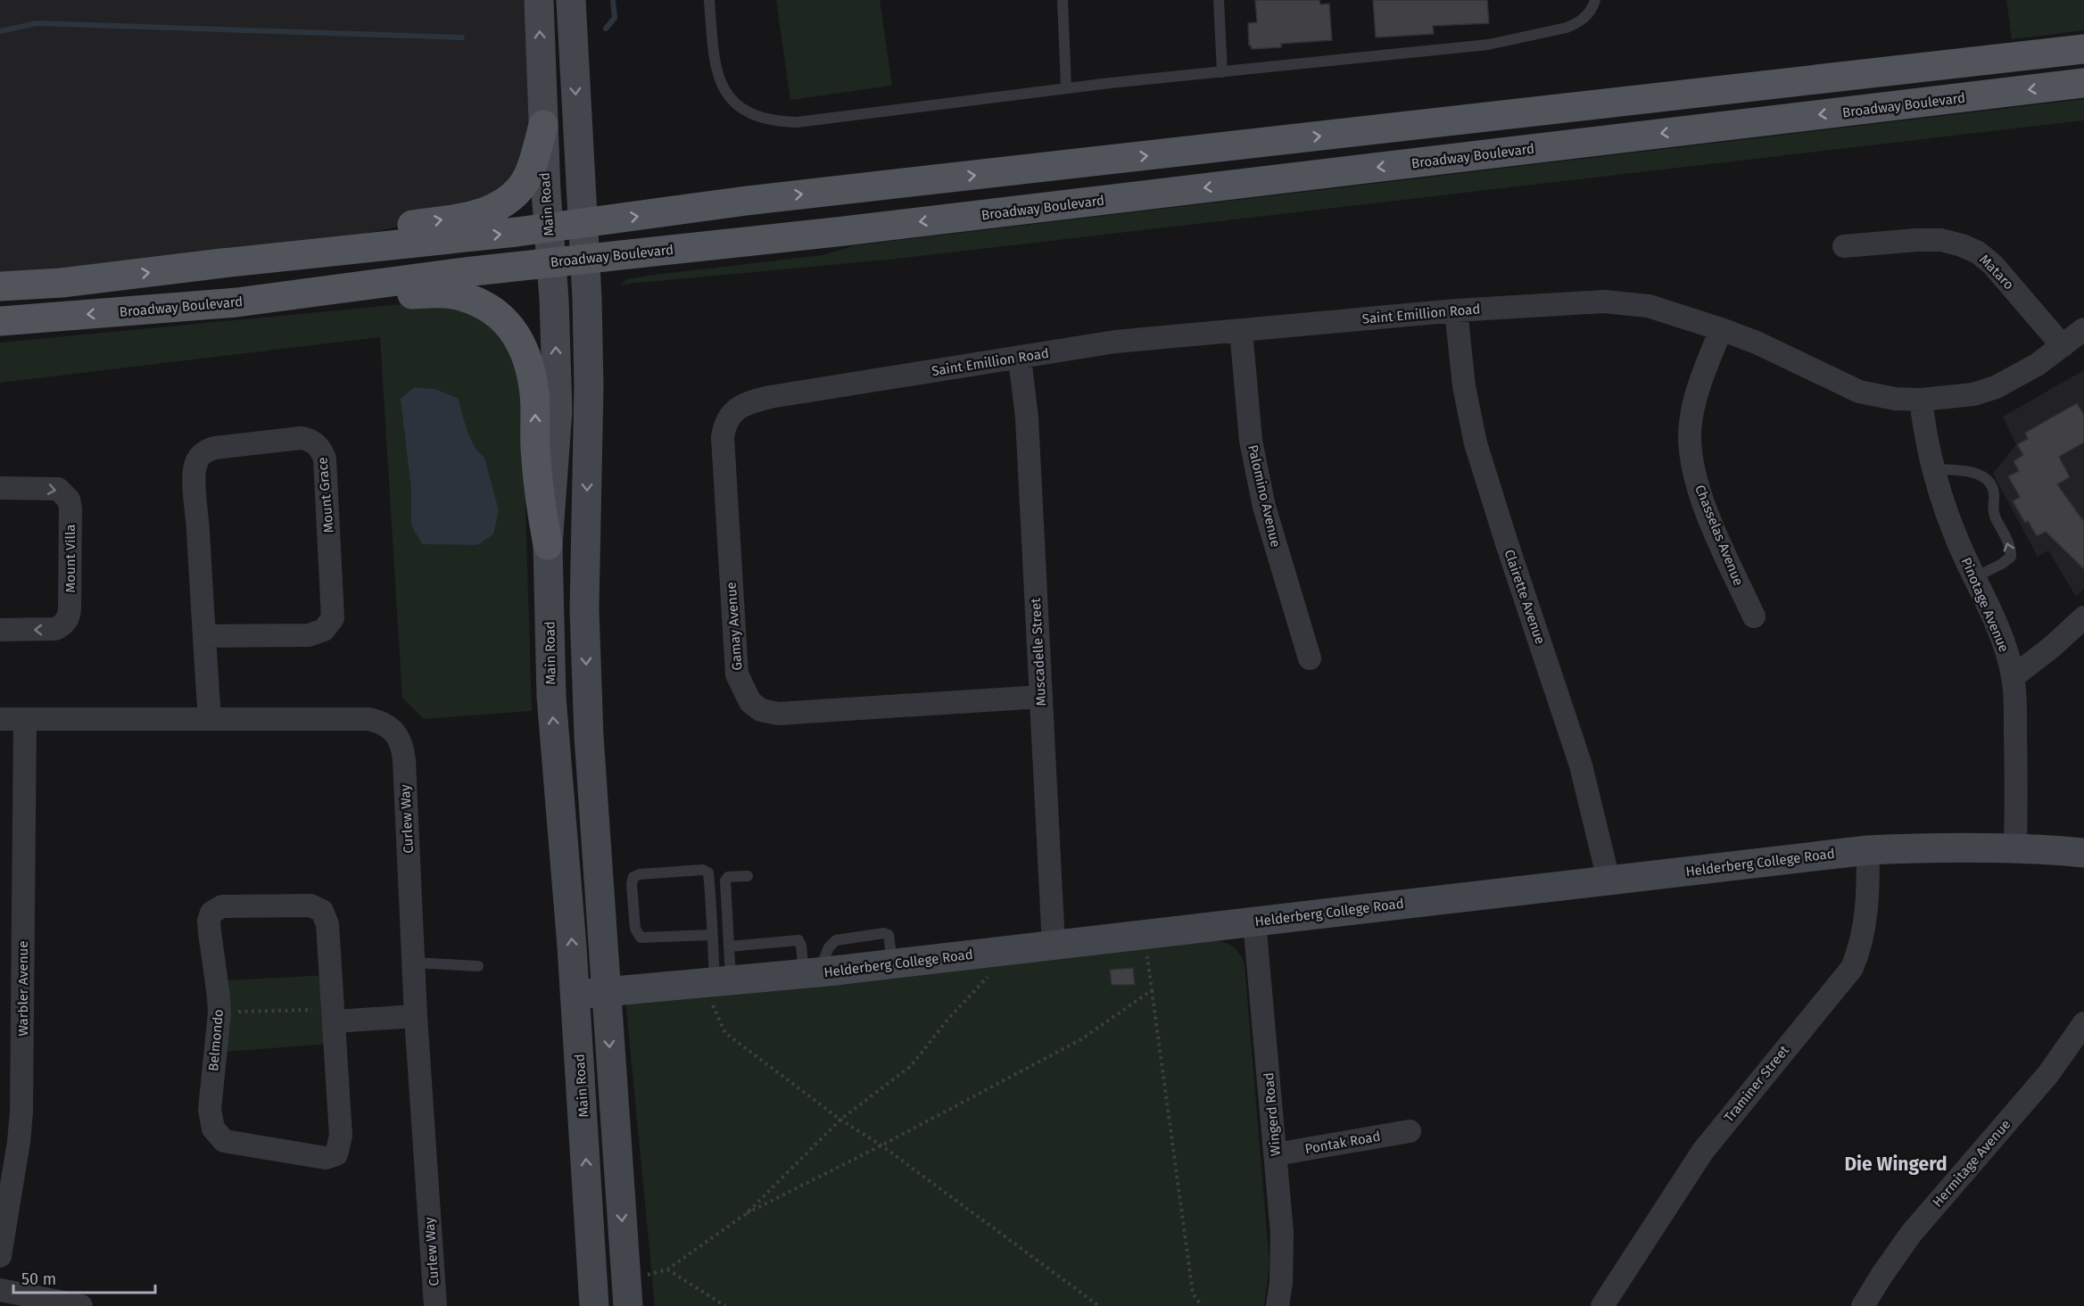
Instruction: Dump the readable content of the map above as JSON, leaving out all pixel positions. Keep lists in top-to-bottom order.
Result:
{
  "streets": {
    "main road": ["Broadway Boulevard", "Main Road", "Helderberg College Road"],
    "street": [
      "Mataro",
      "Saint Emillion Road",
      "Mount Grace",
      "Palomino Avenue",
      "Chasselas Avenue",
      "Mount Villa",
      "Clairette Avenue",
      "Pinotage Avenue",
      "Gamay Avenue",
      "Muscadelle Street",
      "Curlew Way",
      "Warbler Avenue",
      "Belmondo",
      "Traminer Street",
      "Wingerd Road",
      "Pontak Road",
      "Hermitage Avenue"
    ]
  },
  "crossings": [
    ["Broadway Boulevard", "Main Road"],
    ["Main Road", "Helderberg College Road"],
    ["Mataro", "Saint Emillion Road"],
    ["Saint Emillion Road", "Palomino Avenue"],
    ["Saint Emillion Road", "Chasselas Avenue"],
    ["Saint Emillion Road", "Clairette Avenue"],
    ["Saint Emillion Road", "Pinotage Avenue"],
    ["Saint Emillion Road", "Gamay Avenue"],
    ["Saint Emillion Road", "Muscadelle Street"],
    ["Mount Grace", "Curlew Way"],
    ["Clairette Avenue", "Helderberg College Road"],
    ["Pinotage Avenue", "Helderberg College Road"],
    ["Gamay Avenue", "Muscadelle Street"],
    ["Muscadelle Street", "Helderberg College Road"],
    ["Curlew Way", "Warbler Avenue"],
    ["Helderberg College Road", "Traminer Street"],
    ["Helderberg College Road", "Wingerd Road"],
    ["Wingerd Road", "Pontak Road"]
  ],
  "districts": ["Die Wingerd"],
  "scale_bar": "50 m"
}
